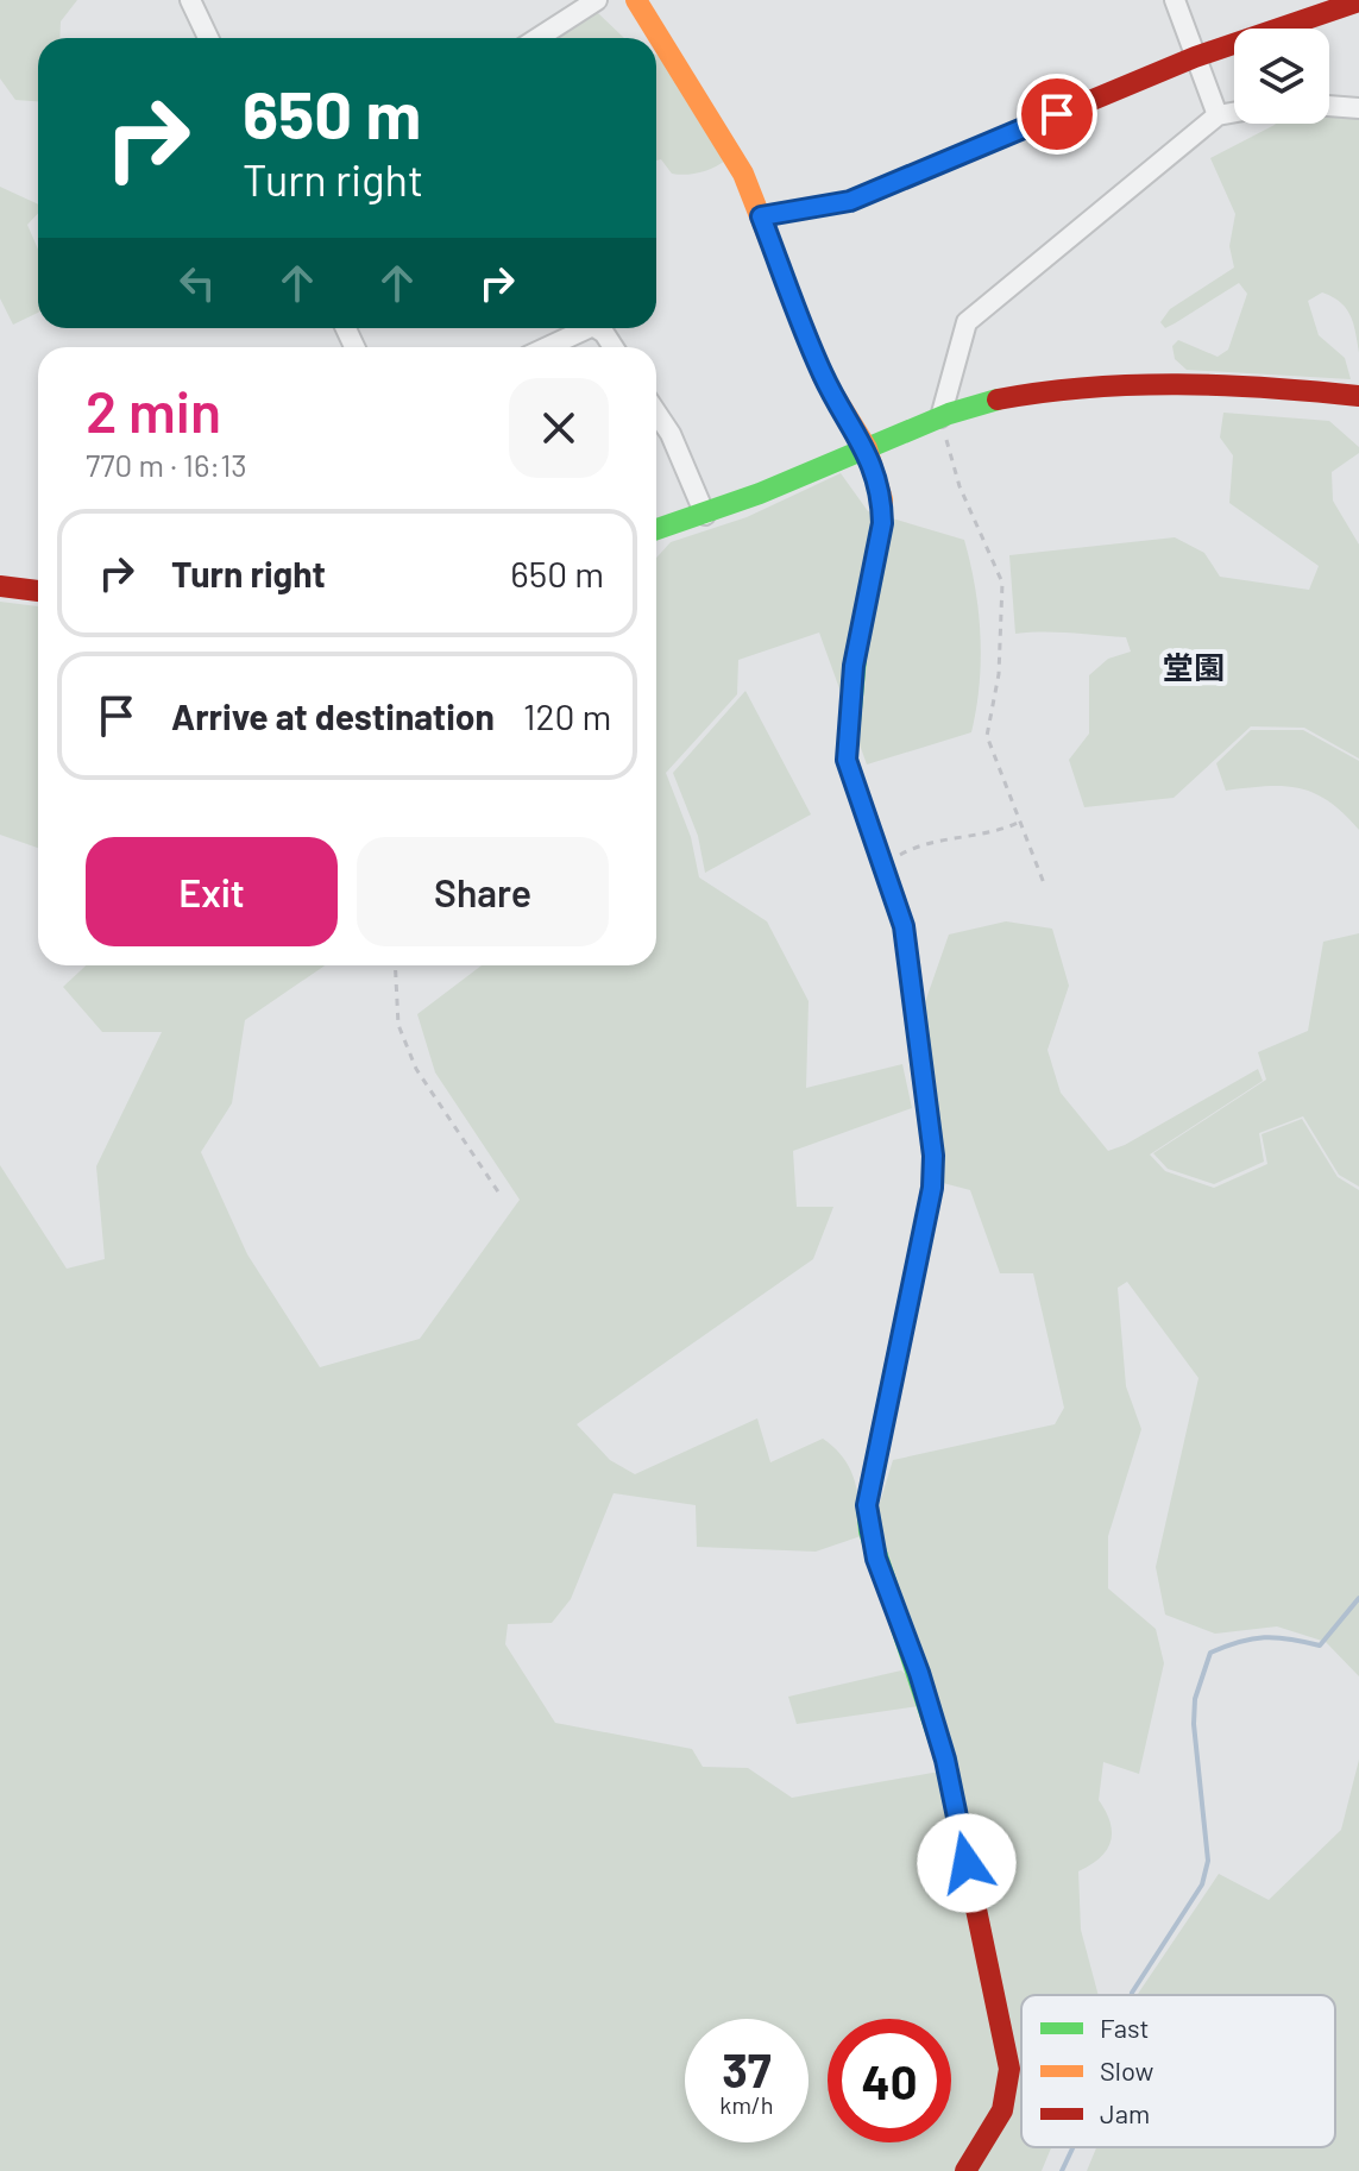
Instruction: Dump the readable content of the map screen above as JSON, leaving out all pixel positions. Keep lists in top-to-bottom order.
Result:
{
  "districts": ["堂園"],
  "legend": ["Fast", "Slow", "Jam"],
  "page": {
    "turn": ["650 m", "Turn right"],
    "heading": ["2 min", "770 m · 16:13"],
    "list": [
      {
        "name": "Turn right",
        "value": "650 m"
      },
      {
        "name": "Arrive at destination",
        "value": "120 m"
      }
    ],
    "buttons": ["Exit", "Share"],
    "speed": "37 km/h",
    "limit": "40"
  }
}
